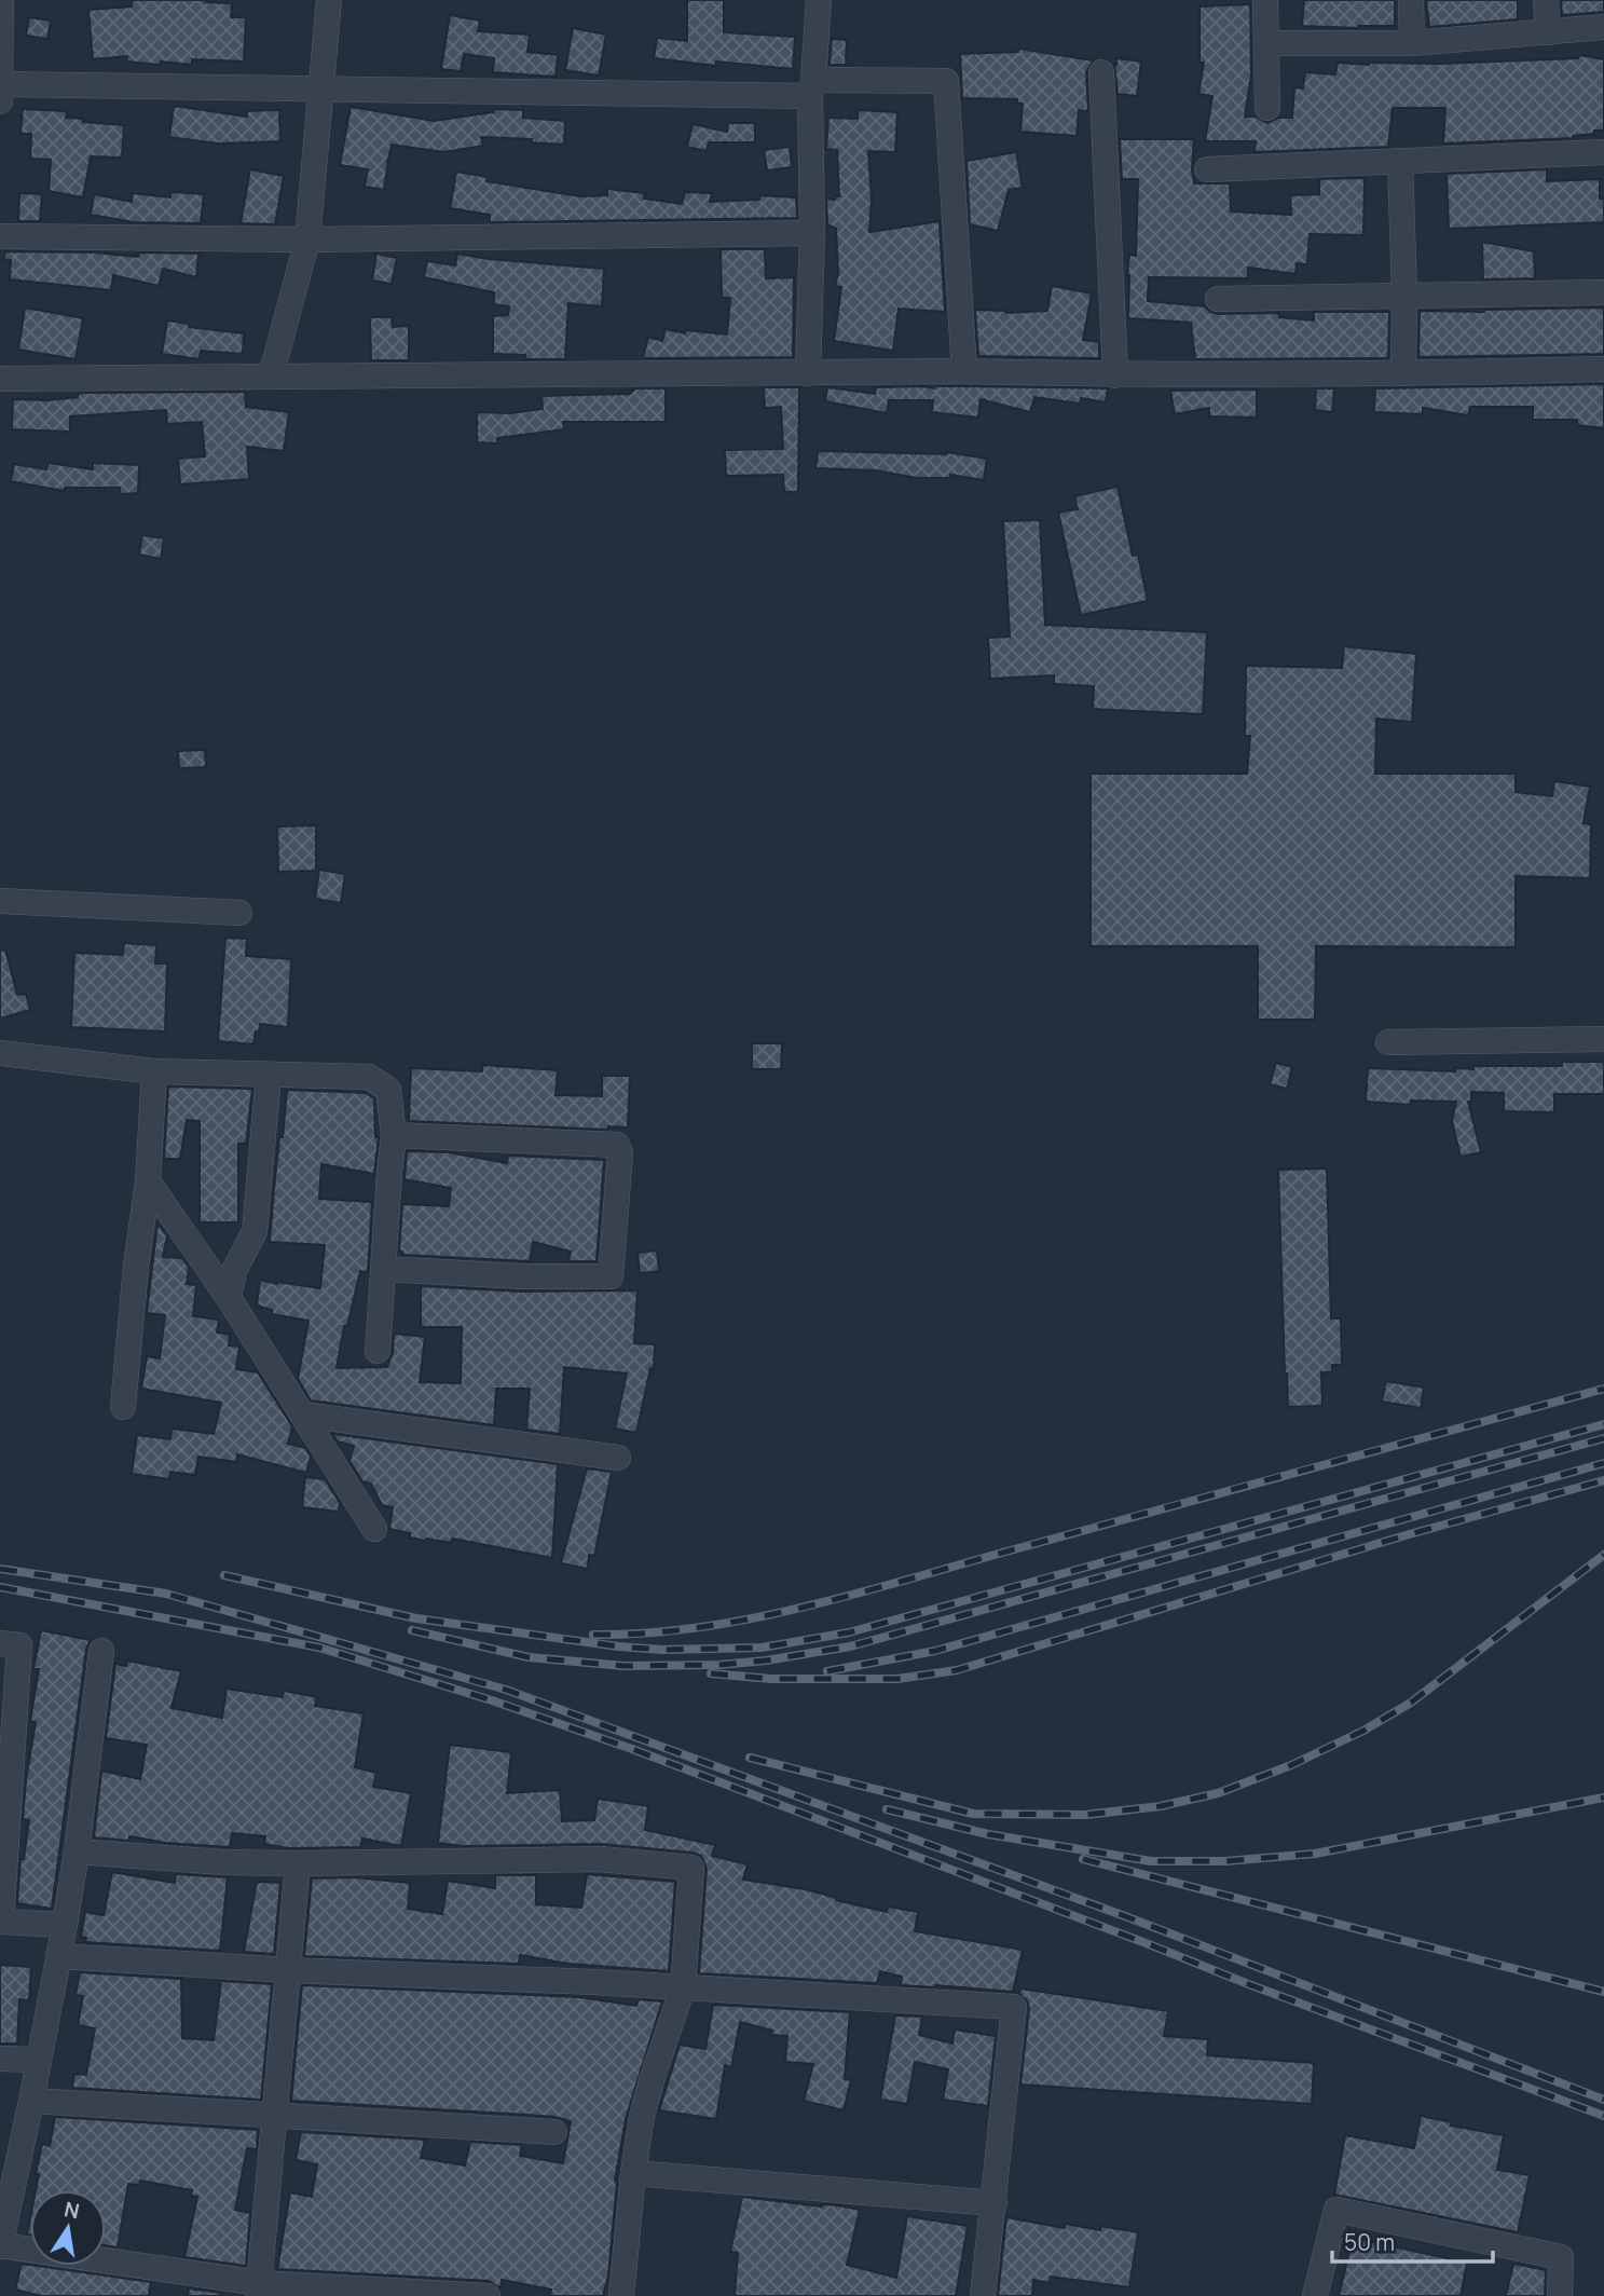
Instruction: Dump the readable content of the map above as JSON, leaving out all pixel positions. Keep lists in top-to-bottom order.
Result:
{
  "scale_bar": "50 m",
  "north": "top"
}
